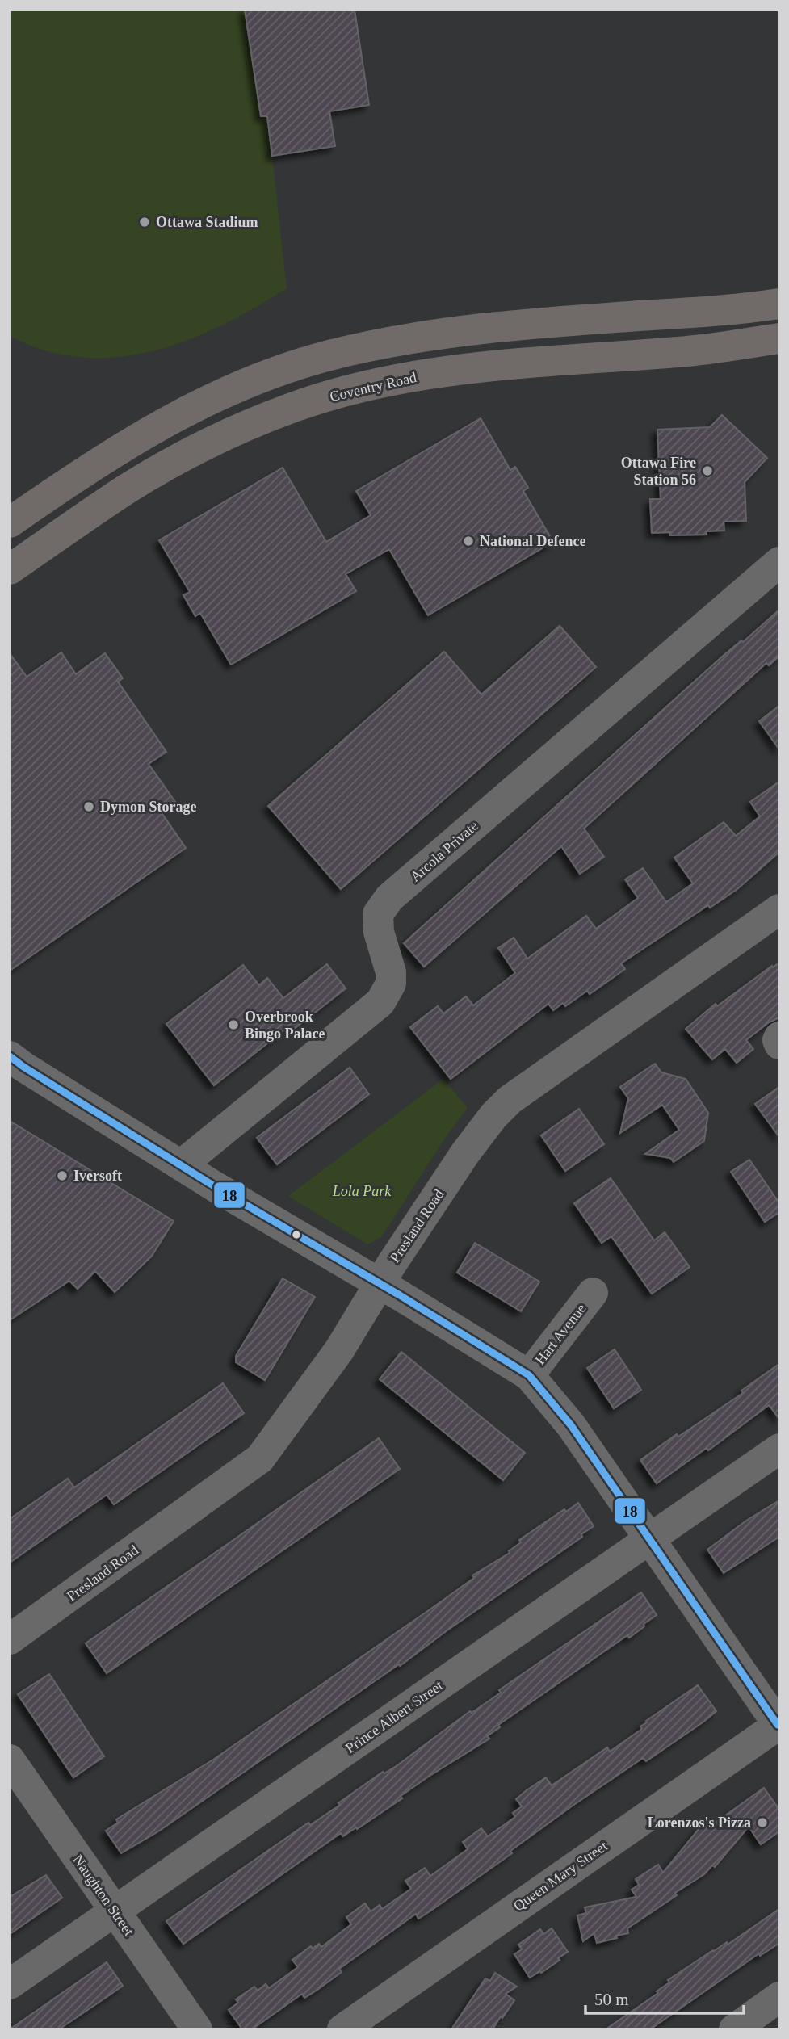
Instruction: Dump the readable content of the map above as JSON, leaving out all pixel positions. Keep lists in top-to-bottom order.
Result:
{
  "streets": {
    "main road": ["Coventry Road"],
    "street": [
      "Arcola Private",
      "Presland Road",
      "Hart Avenue",
      "Prince Albert Street",
      "Queen Mary Street",
      "Naughton Street"
    ]
  },
  "crossings": [
    ["Prince Albert Street", "Naughton Street"]
  ],
  "parks": ["Lola Park"],
  "places": [
    "Ottawa Stadium",
    "Ottawa Fire Station 56",
    "National Defence",
    "Dymon Storage",
    "Overbrook Bingo Palace",
    "Iversoft",
    "Lorenzos's Pizza"
  ],
  "lines": ["transit line 18"],
  "scale_bar": "50 m"
}
